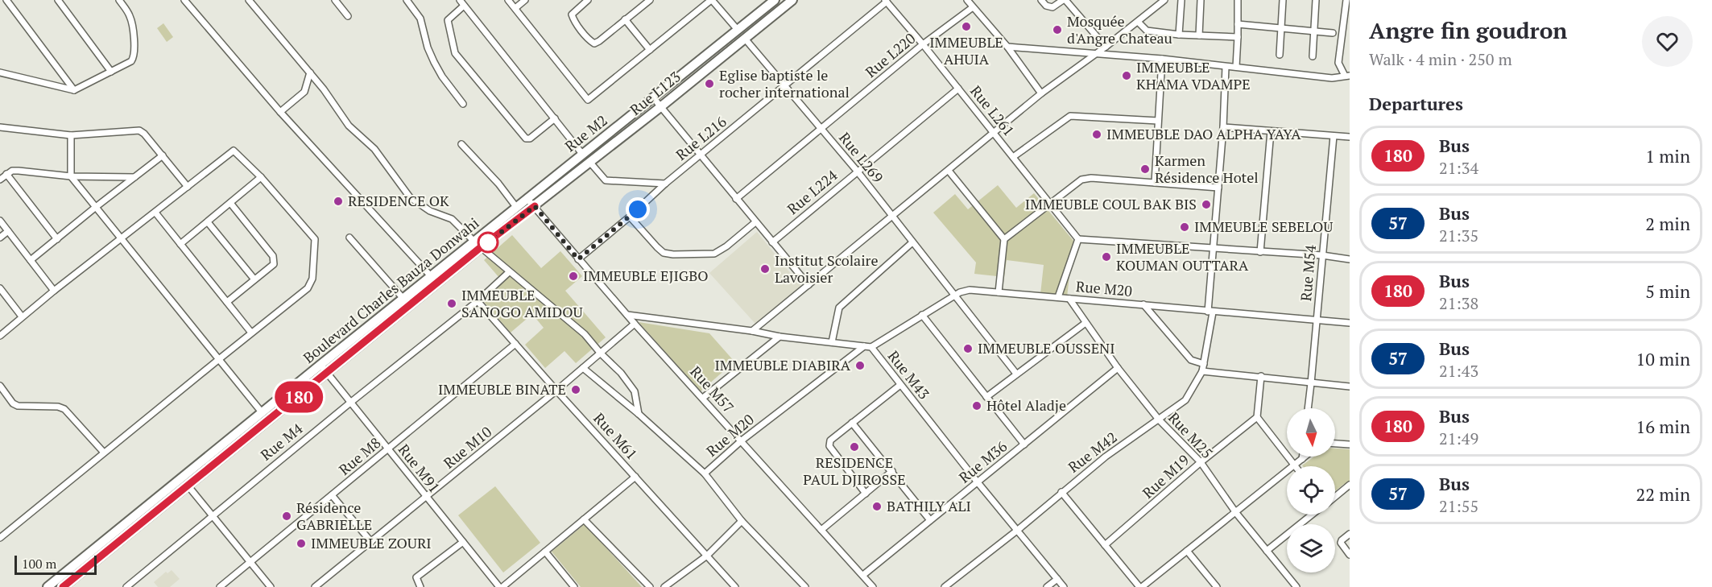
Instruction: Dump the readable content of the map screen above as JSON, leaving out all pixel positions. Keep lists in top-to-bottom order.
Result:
{
  "streets": {
    "main road": ["Rue L123", "Rue M2", "Boulevard Charles Bauza Donwahi"],
    "street": [
      "Rue L220",
      "Rue L261",
      "Rue L216",
      "Rue L269",
      "Rue L224",
      "Rue M54",
      "Rue M20",
      "Rue M43",
      "Rue M57",
      "Rue M25",
      "Rue M61",
      "Rue M4",
      "Rue M10",
      "Rue M42",
      "Rue M8",
      "Rue M36",
      "Rue M91",
      "Rue M19"
    ]
  },
  "crossings": [
    ["Rue L220", "Rue L261"],
    ["Rue L220", "Rue L269"],
    ["Rue L123", "Rue L269"],
    ["Rue L123", "Boulevard Charles Bauza Donwahi"],
    ["Rue L123", "Rue M57"],
    ["Rue L261", "Rue L216"],
    ["Rue L261", "Rue L224"],
    ["Rue M2", "Boulevard Charles Bauza Donwahi"],
    ["Rue M2", "Rue M57"],
    ["Rue L216", "Rue L269"],
    ["Rue L216", "Rue M57"],
    ["Rue L269", "Rue L224"],
    ["Rue L269", "Rue M20"],
    ["Rue M54", "Rue M20"],
    ["Rue M20", "Rue M43"],
    ["Rue M20", "Rue M57"],
    ["Rue M20", "Rue M25"],
    ["Rue M20", "Rue M42"],
    ["Boulevard Charles Bauza Donwahi", "Rue M57"],
    ["Boulevard Charles Bauza Donwahi", "Rue M91"],
    ["Rue M43", "Rue M57"],
    ["Rue M43", "Rue M42"],
    ["Rue M43", "Rue M36"],
    ["Rue M57", "Rue M10"],
    ["Rue M57", "Rue M36"],
    ["Rue M25", "Rue M42"],
    ["Rue M25", "Rue M36"],
    ["Rue M25", "Rue M19"],
    ["Rue M61", "Rue M4"],
    ["Rue M61", "Rue M10"],
    ["Rue M61", "Rue M8"],
    ["Rue M4", "Rue M91"],
    ["Rue M10", "Rue M91"],
    ["Rue M8", "Rue M91"]
  ],
  "places": [
    "IMMEUBLE AHUIA",
    "Mosquée d'Angre Chateau",
    "IMMEUBLE KHAMA VDAMPE",
    "Eglise baptiste le rocher international",
    "IMMEUBLE DAO ALPHA YAYA",
    "Karmen Résidence Hotel",
    "RESIDENCE OK",
    "IMMEUBLE COUL BAK BIS",
    "IMMEUBLE SEBELOU",
    "IMMEUBLE KOUMAN OUTTARA",
    "Institut Scolaire Lavoisier",
    "IMMEUBLE EJIGBO",
    "IMMEUBLE SANOGO AMIDOU",
    "IMMEUBLE OUSSENI",
    "IMMEUBLE DIABIRA",
    "IMMEUBLE BINATE",
    "Hôtel Aladje",
    "RESIDENCE PAUL DJIROSSE",
    "BATHILY ALI",
    "Résidence GABRIELLE",
    "IMMEUBLE ZOURI"
  ],
  "lines": ["bus line 180"],
  "scale_bar": "100 m",
  "north": "bottom",
  "page": {
    "on_map": "180",
    "heading": [
      ["Angre fin goudron", "Walk · 4 min · 250 m"],
      "Departures"
    ],
    "list": [
      {
        "mark": "180",
        "name": "Bus",
        "note": "21:34",
        "value": "1 min"
      },
      {
        "mark": "57",
        "name": "Bus",
        "note": "21:35",
        "value": "2 min"
      },
      {
        "mark": "180",
        "name": "Bus",
        "note": "21:38",
        "value": "5 min"
      },
      {
        "mark": "57",
        "name": "Bus",
        "note": "21:43",
        "value": "10 min"
      },
      {
        "mark": "180",
        "name": "Bus",
        "note": "21:49",
        "value": "16 min"
      },
      {
        "mark": "57",
        "name": "Bus",
        "note": "21:55",
        "value": "22 min"
      }
    ],
    "scale": "100 m"
  }
}
